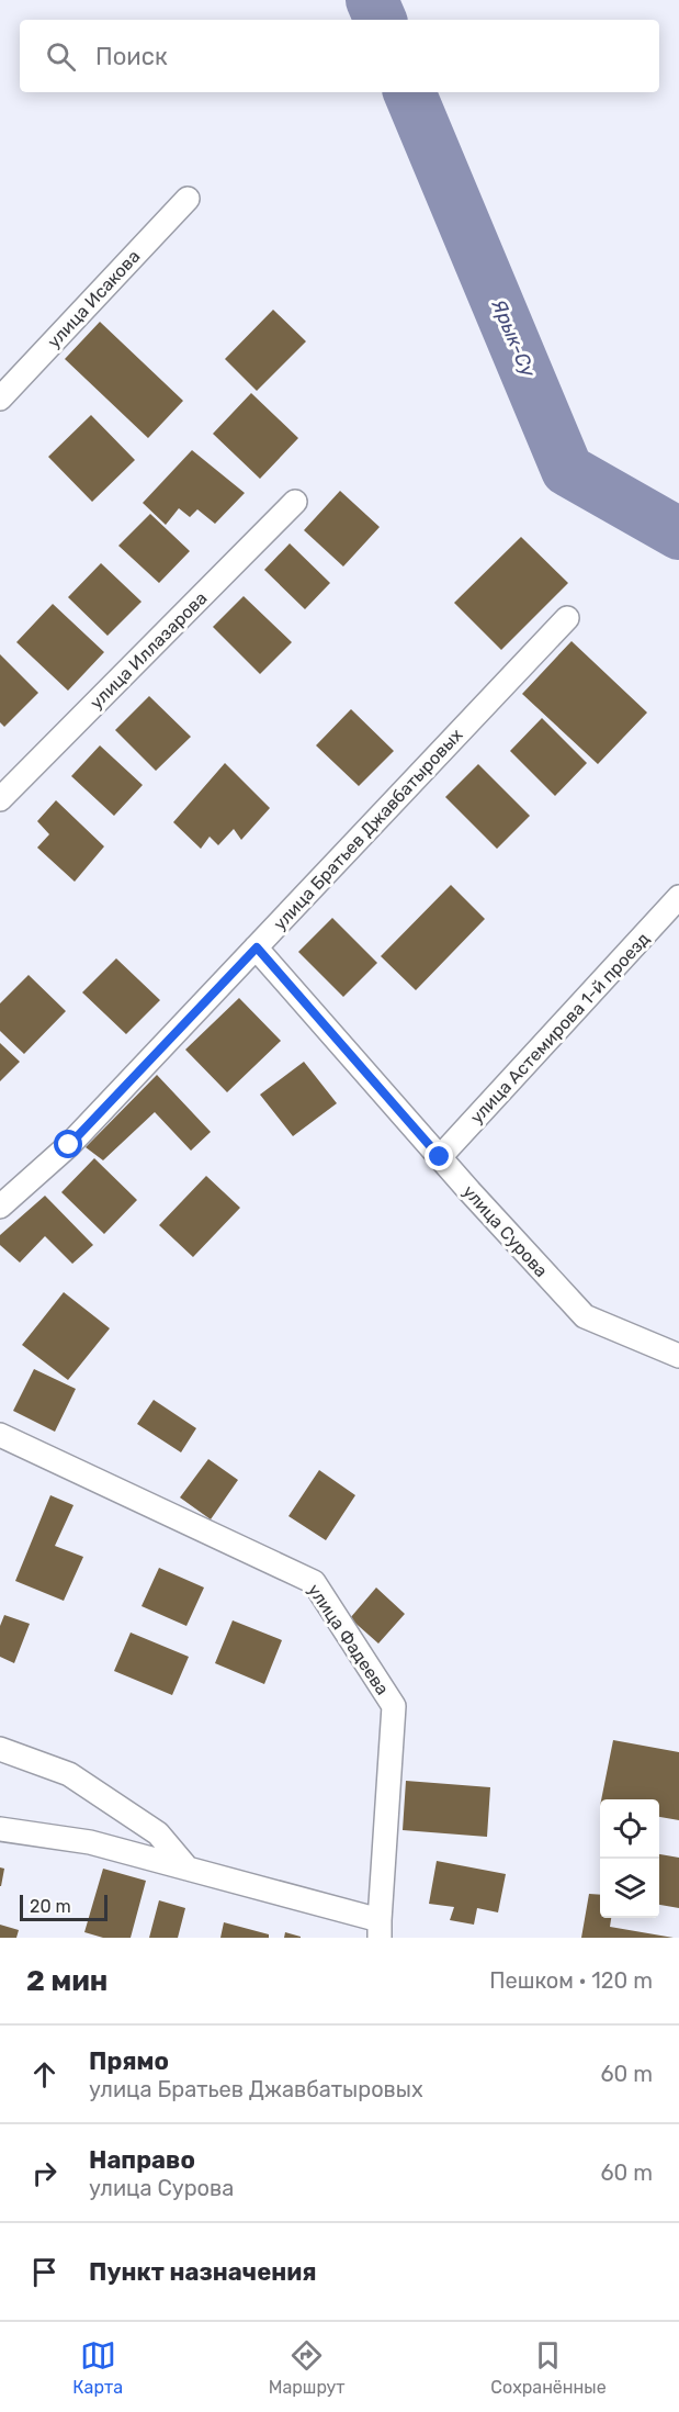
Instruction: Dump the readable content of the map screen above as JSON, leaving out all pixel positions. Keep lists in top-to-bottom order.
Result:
{
  "streets": {
    "street": [
      "улица Исакова",
      "улица Иллазарова",
      "улица Братьев Джавбатыровых",
      "улица Астемирова 1-й проезд",
      "улица Сурова",
      "улица Фадеева"
    ]
  },
  "crossings": [
    ["улица Братьев Джавбатыровых", "улица Сурова"],
    ["улица Астемирова 1-й проезд", "улица Сурова"]
  ],
  "water": ["Ярык-Су"],
  "scale_bar": "20 m",
  "page": {
    "search": "Поиск",
    "scale": "20 m",
    "heading": ["2 мин", "Пешком · 120 m"],
    "list": [
      ["Прямо", "улица Братьев Джавбатыровых", "60 m"],
      ["Направо", "улица Сурова", "60 m"],
      "Пункт назначения"
    ],
    "nav": ["Карта", "Маршрут", "Сохранённые"]
  }
}
